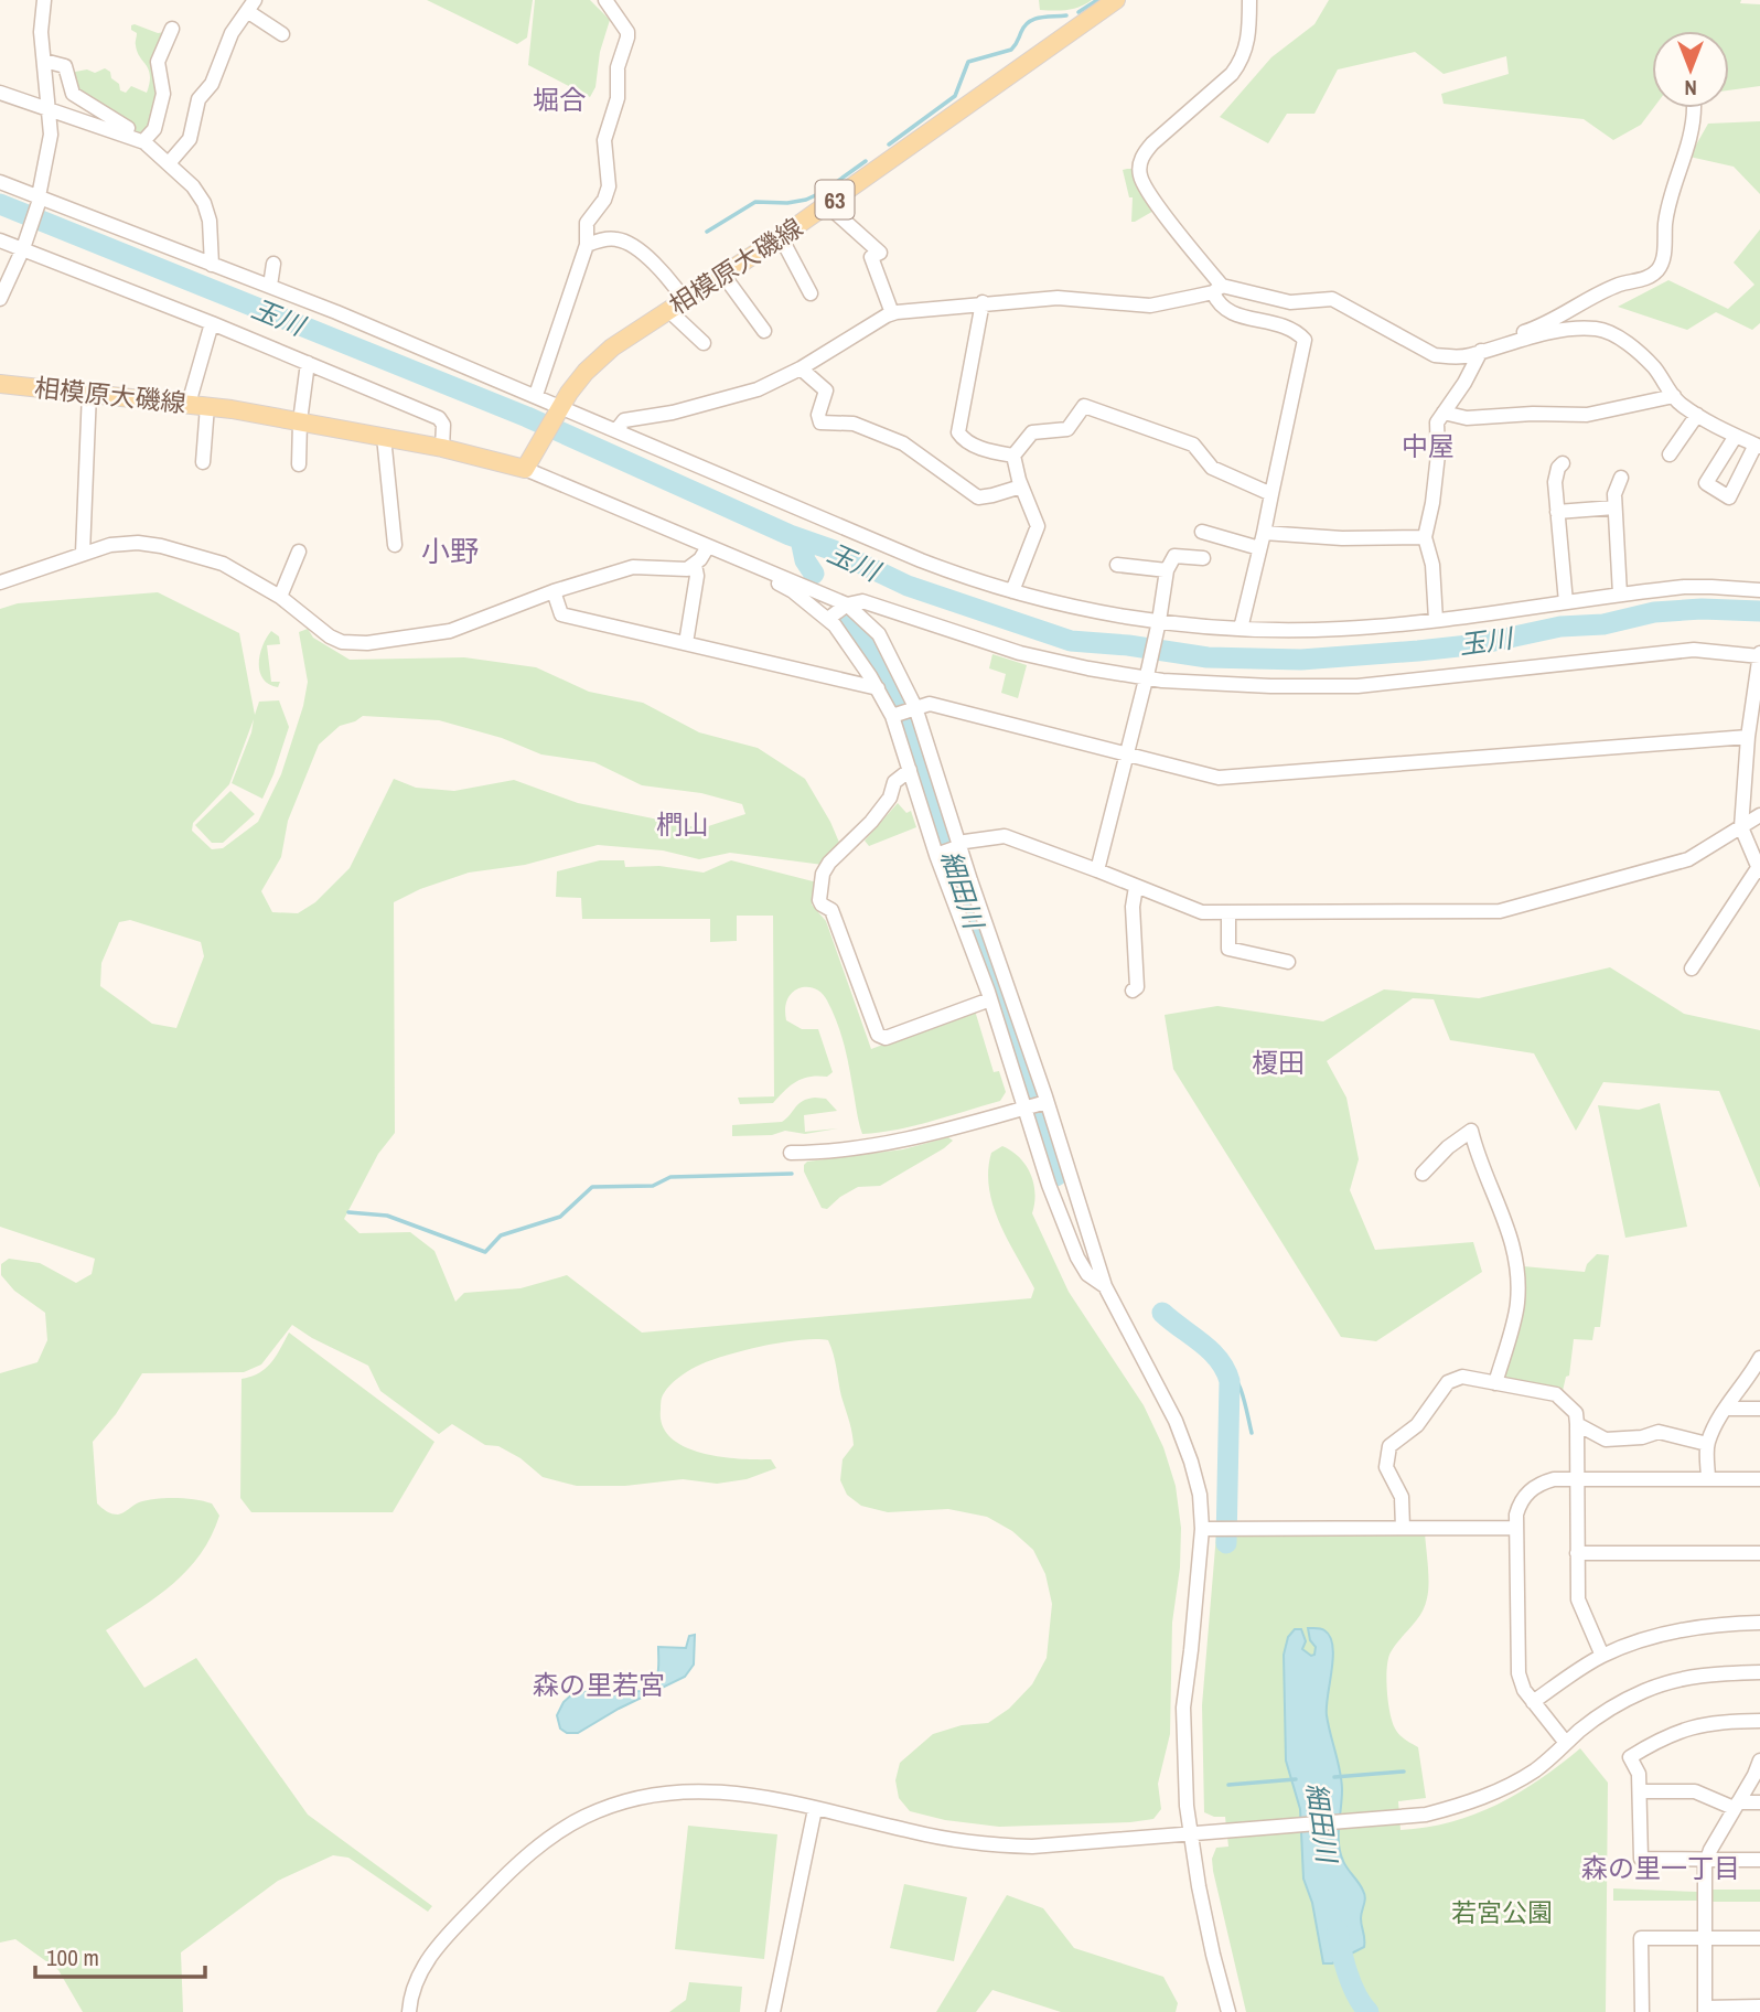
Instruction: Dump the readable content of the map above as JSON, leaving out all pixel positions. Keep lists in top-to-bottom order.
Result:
{
  "streets": {
    "main road": ["63", "相模原大磯線"]
  },
  "crossings": [
    ["63", "相模原大磯線"]
  ],
  "districts": [
    "堀合",
    "中屋",
    "小野",
    "椚山",
    "榎田",
    "森の里若宮",
    "森の里一丁目"
  ],
  "water": ["玉川", "細田川"],
  "parks": ["若宮公園"],
  "scale_bar": "100 m",
  "north": "bottom"
}
